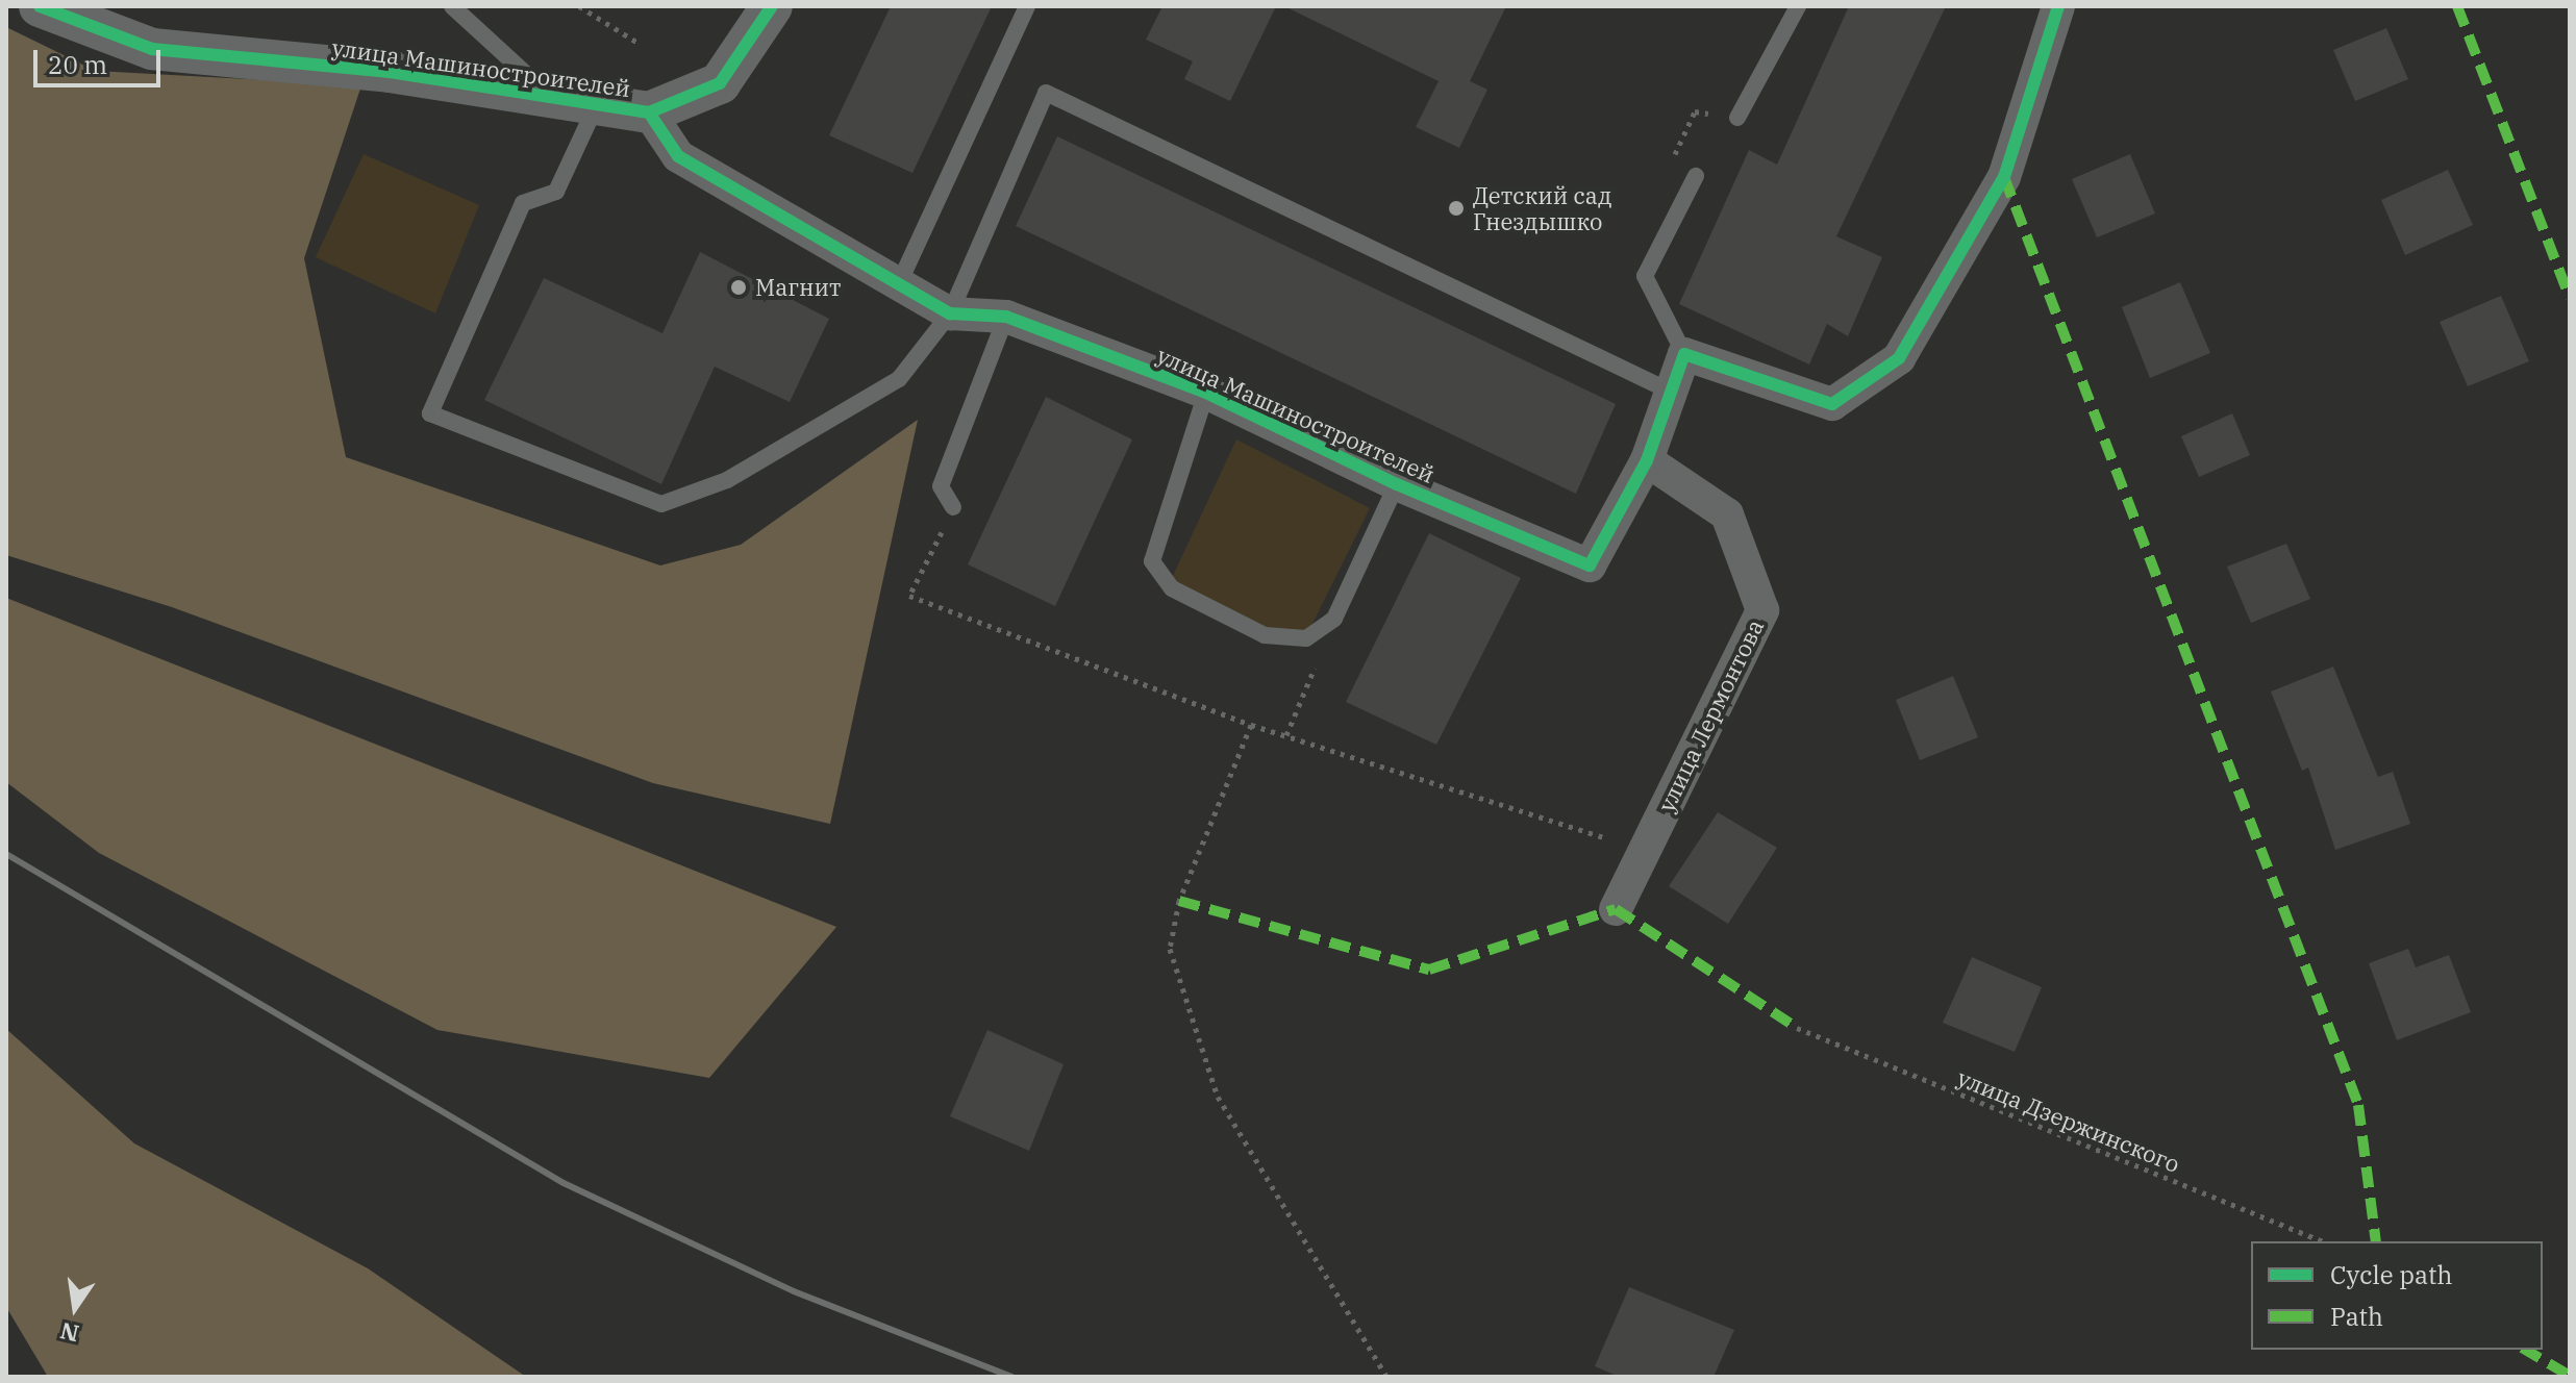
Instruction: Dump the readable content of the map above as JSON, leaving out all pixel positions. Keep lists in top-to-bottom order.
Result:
{
  "streets": {
    "street": ["улица Машиностроителей", "улица Лермонтова"],
    "path": ["улица Дзержинского"]
  },
  "crossings": [
    ["улица Машиностроителей", "улица Лермонтова"]
  ],
  "places": ["Детский сад Гнездышко", "Магнит"],
  "legend": ["Cycle path", "Path"],
  "scale_bar": "20 m",
  "north": "bottom"
}
